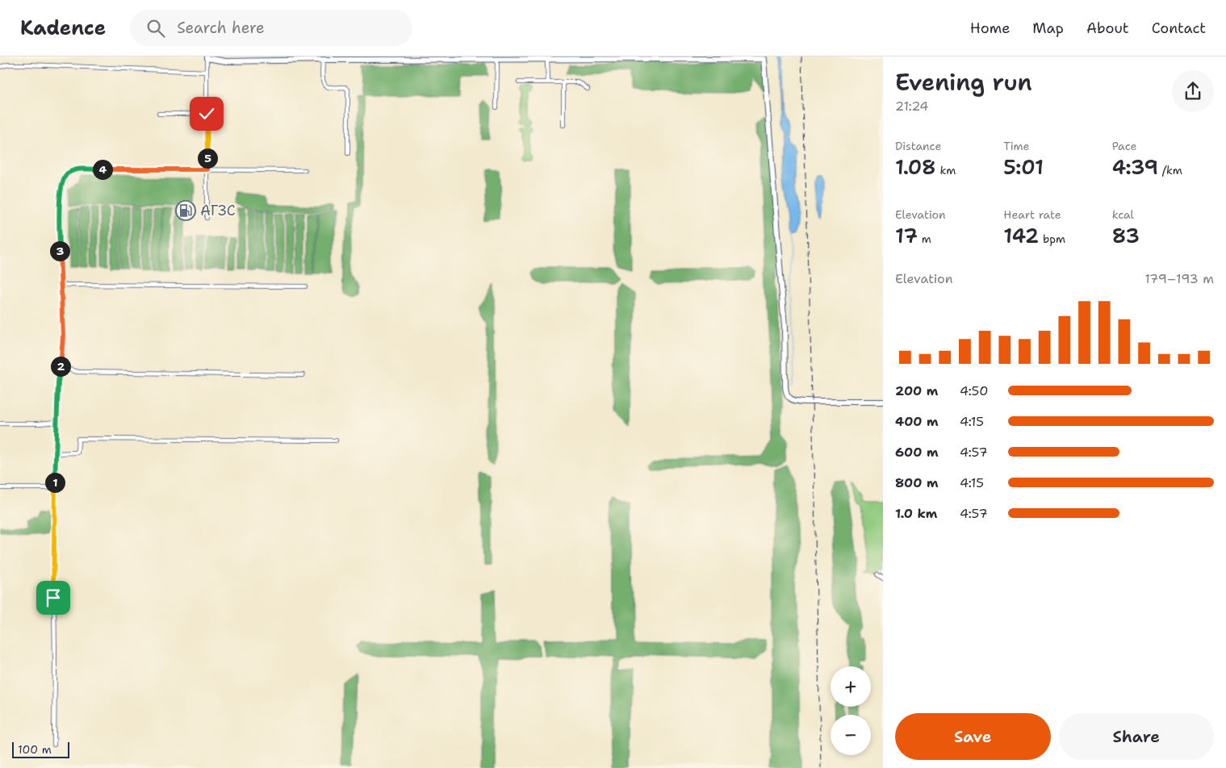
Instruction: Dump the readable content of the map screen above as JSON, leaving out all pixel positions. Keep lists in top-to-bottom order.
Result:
{
  "places": {
    "fuel station": ["АГЗС"]
  },
  "scale_bar": "100 m",
  "page": {
    "header": "Kadence",
    "search": "Search here",
    "nav": [
      "Home",
      "Map",
      "About",
      "Contact"
    ],
    "heading": ["Evening run", "21:24"],
    "stats": [
      ["Distance", "1.08 km"],
      ["Time", "5:01"],
      ["Pace", "4:39 /km"],
      ["Elevation", "17 m"],
      ["Heart rate", "142 bpm"],
      ["kcal", "83"]
    ],
    "pins": [
      "5",
      "4",
      "3",
      "2",
      "1"
    ],
    "chart": ["Elevation", "179–193 m"],
    "list": [
      {
        "name": "200 m",
        "note": "4:50"
      },
      {
        "name": "400 m",
        "note": "4:15"
      },
      {
        "name": "600 m",
        "note": "4:57"
      },
      {
        "name": "800 m",
        "note": "4:15"
      },
      {
        "name": "1.0 km",
        "note": "4:57"
      }
    ],
    "map_buttons": ["+", "−"],
    "buttons": ["Save", "Share"],
    "scale": "100 m"
  }
}
